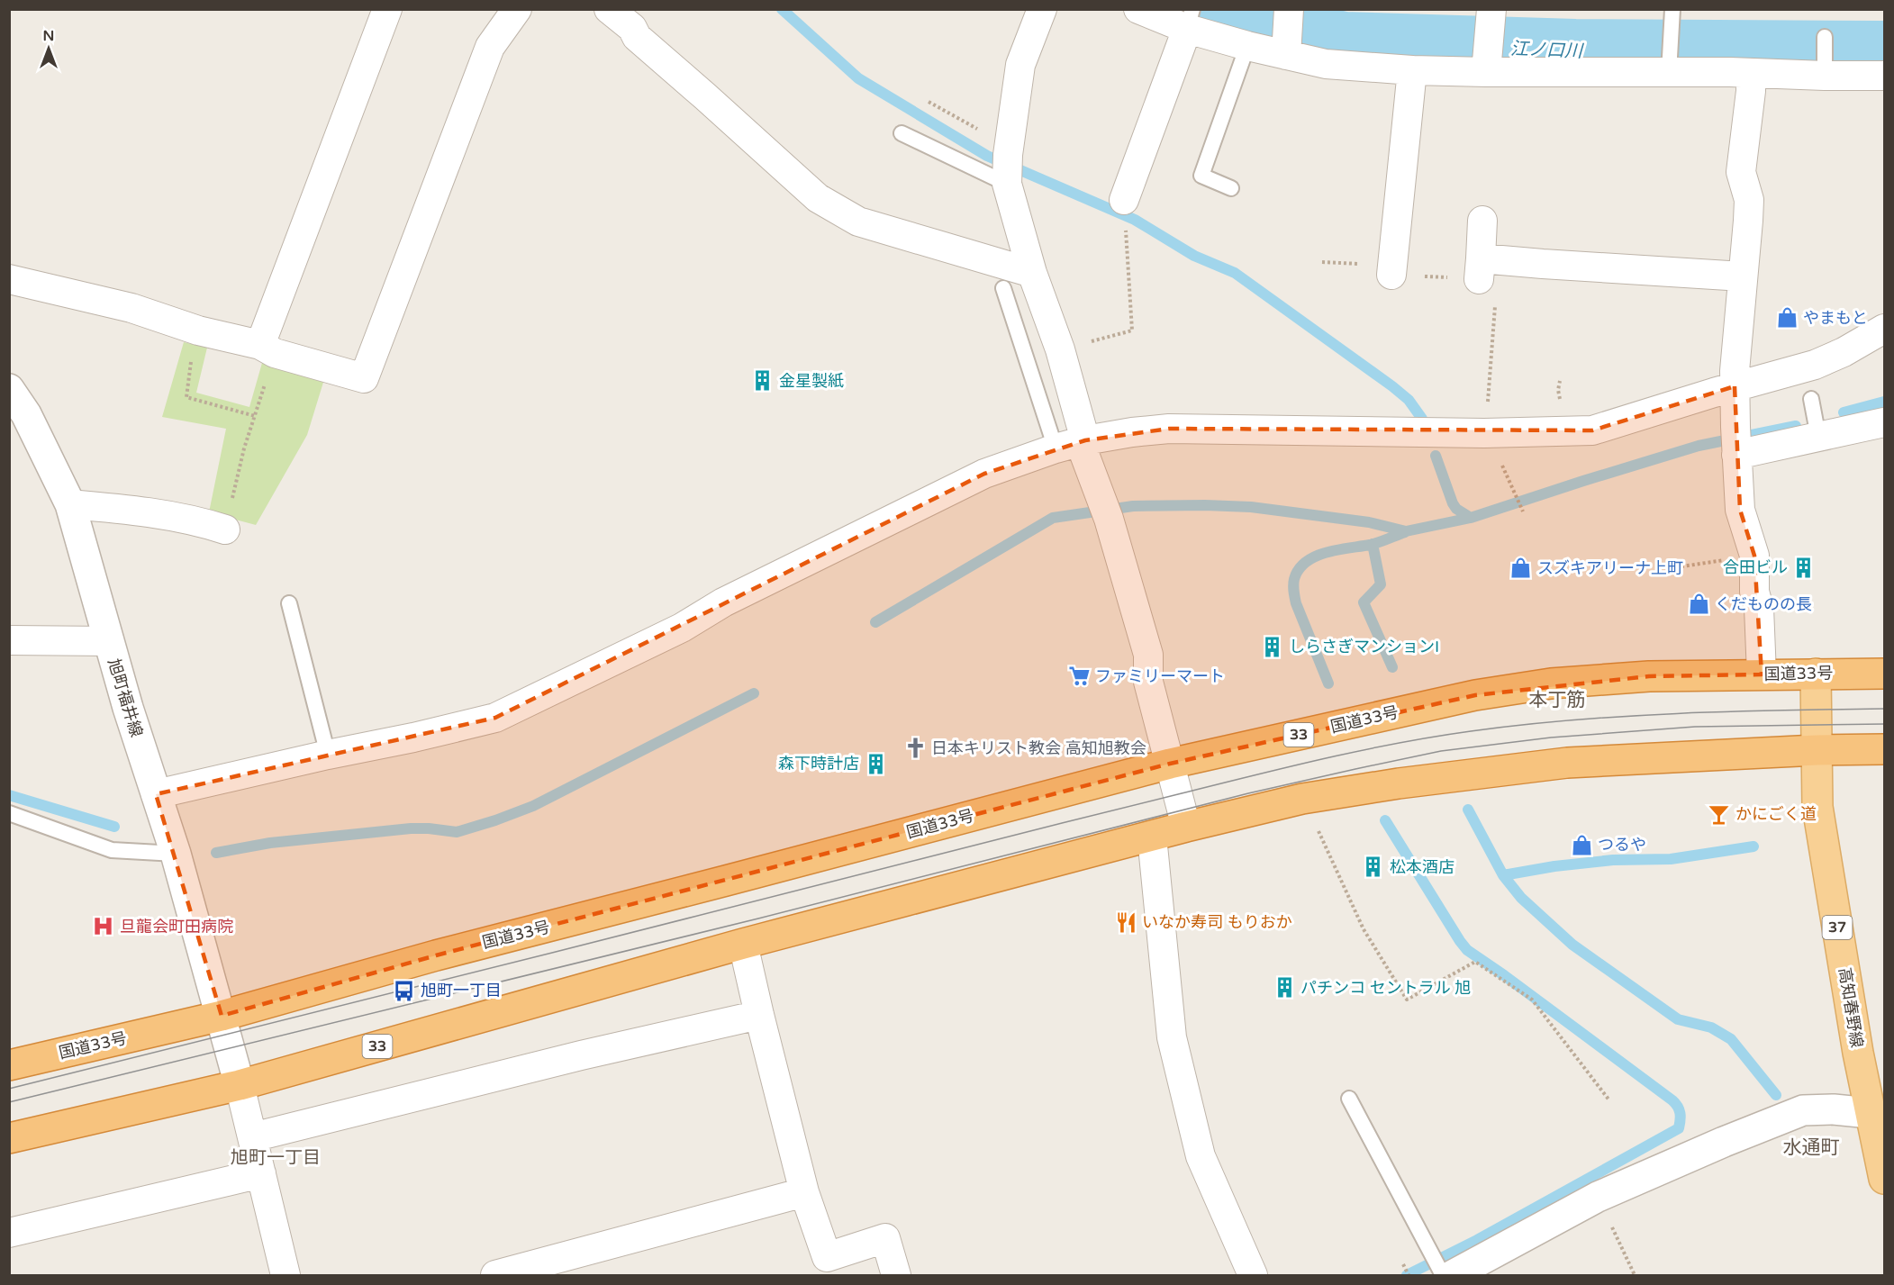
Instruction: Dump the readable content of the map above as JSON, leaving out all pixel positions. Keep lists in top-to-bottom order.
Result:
{
  "streets": {
    "highway": ["国道33号", "33"],
    "main road": ["37", "高知春野線"],
    "street": ["旭町福井線"]
  },
  "crossings": [
    ["国道33号", "旭町福井線"],
    ["国道33号", "高知春野線"],
    ["旭町福井線", "33"],
    ["33", "高知春野線"]
  ],
  "districts": ["本丁筋", "水通町", "旭町一丁目"],
  "water": ["江ノ口川"],
  "places": {
    "shop": [
      "やまもと",
      "スズキアリーナ上町",
      "くだものの長",
      "つるや"
    ],
    "building": [
      "金星製紙",
      "合田ビル",
      "しらさぎマンションI",
      "森下時計店",
      "松本酒店",
      "パチンコ セントラル 旭"
    ],
    "supermarket": ["ファミリーマート"],
    "church": ["日本キリスト教会 高知旭教会"],
    "bar": ["かにごく道"],
    "restaurant": ["いなか寿司 もりおか"],
    "hospital": ["旦龍会町田病院"],
    "bus stop": ["旭町一丁目"]
  },
  "north": "top"
}
